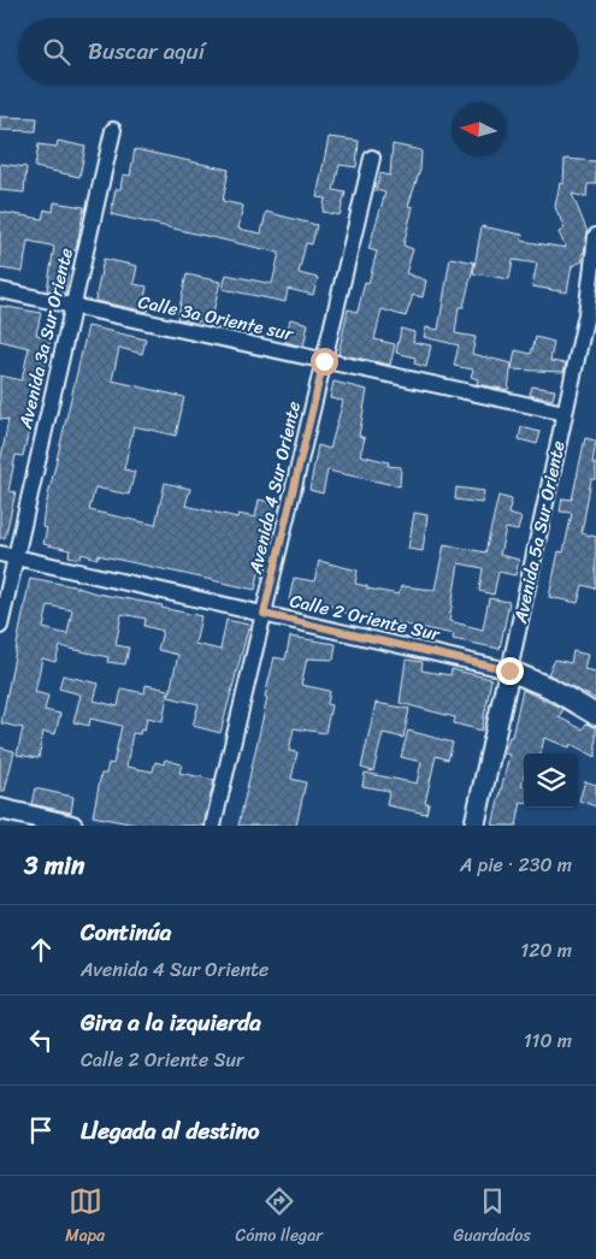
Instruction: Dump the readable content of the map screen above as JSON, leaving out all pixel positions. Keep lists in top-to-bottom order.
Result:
{
  "streets": {
    "street": [
      "Calle 3a Oriente sur",
      "Avenida 3a Sur Oriente",
      "Avenida 4 Sur Oriente",
      "Avenida 5a Sur Oriente",
      "Calle 2 Oriente Sur"
    ]
  },
  "crossings": [
    ["Calle 3a Oriente sur", "Avenida 3a Sur Oriente"],
    ["Calle 3a Oriente sur", "Avenida 4 Sur Oriente"],
    ["Calle 3a Oriente sur", "Avenida 5a Sur Oriente"],
    ["Avenida 3a Sur Oriente", "Calle 2 Oriente Sur"],
    ["Avenida 4 Sur Oriente", "Calle 2 Oriente Sur"],
    ["Avenida 5a Sur Oriente", "Calle 2 Oriente Sur"]
  ],
  "north": "left",
  "page": {
    "search": "Buscar aquí",
    "heading": ["3 min", "A pie · 230 m"],
    "list": [
      ["Continúa", "Avenida 4 Sur Oriente", "120 m"],
      ["Gira a la izquierda", "Calle 2 Oriente Sur", "110 m"],
      "Llegada al destino"
    ],
    "nav": ["Mapa", "Cómo llegar", "Guardados"]
  }
}
